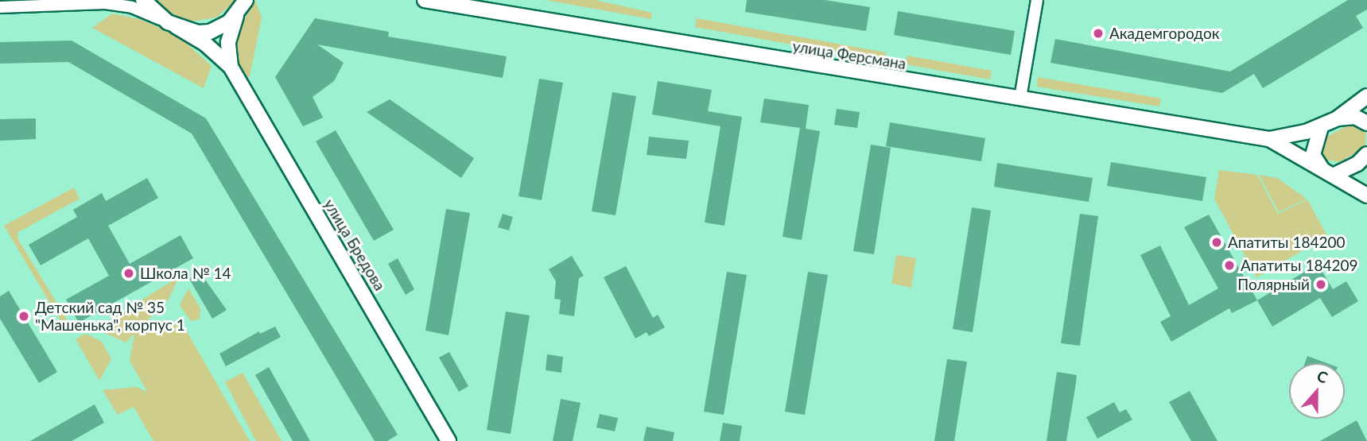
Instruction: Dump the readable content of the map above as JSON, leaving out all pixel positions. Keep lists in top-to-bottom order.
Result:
{
  "streets": {
    "street": ["улица Ферсмана", "улица Бредова"]
  },
  "places": [
    "Академгородок",
    "Апатиты 184200",
    "Апатиты 184209",
    "Школа № 14",
    "Полярный",
    "Детский сад № 35 \"Машенька\", корпус 1"
  ],
  "north": "top"
}
